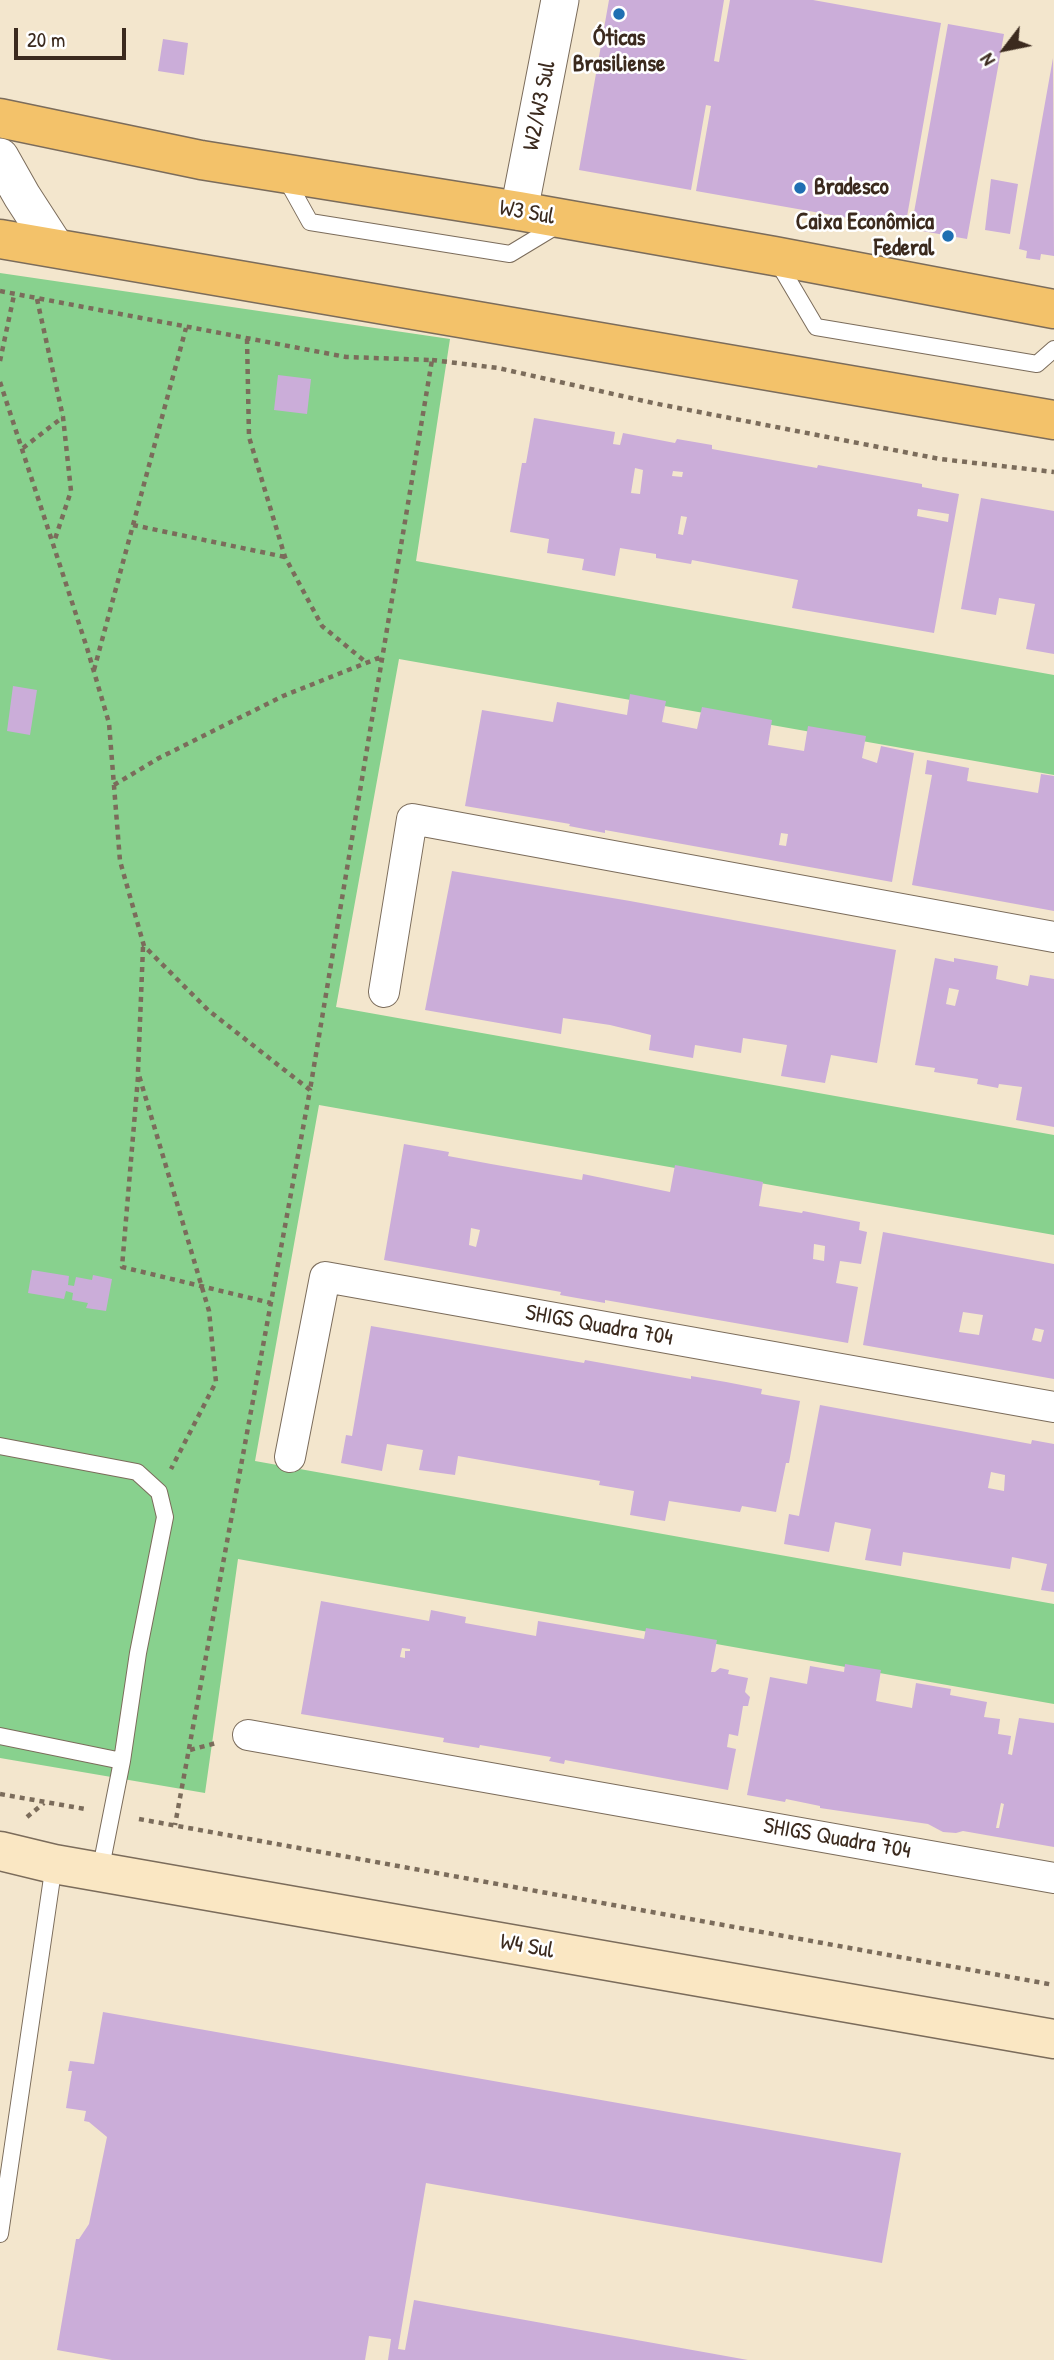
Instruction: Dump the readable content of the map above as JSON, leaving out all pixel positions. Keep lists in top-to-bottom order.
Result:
{
  "streets": {
    "main road": ["W3 Sul", "W4 Sul"],
    "street": ["W2/W3 Sul", "SHIGS Quadra 704"]
  },
  "crossings": [
    ["W2/W3 Sul", "W3 Sul"]
  ],
  "places": ["Óticas Brasiliense", "Bradesco", "Caixa Econômica Federal"],
  "scale_bar": "20 m",
  "north": "bottom left"
}
